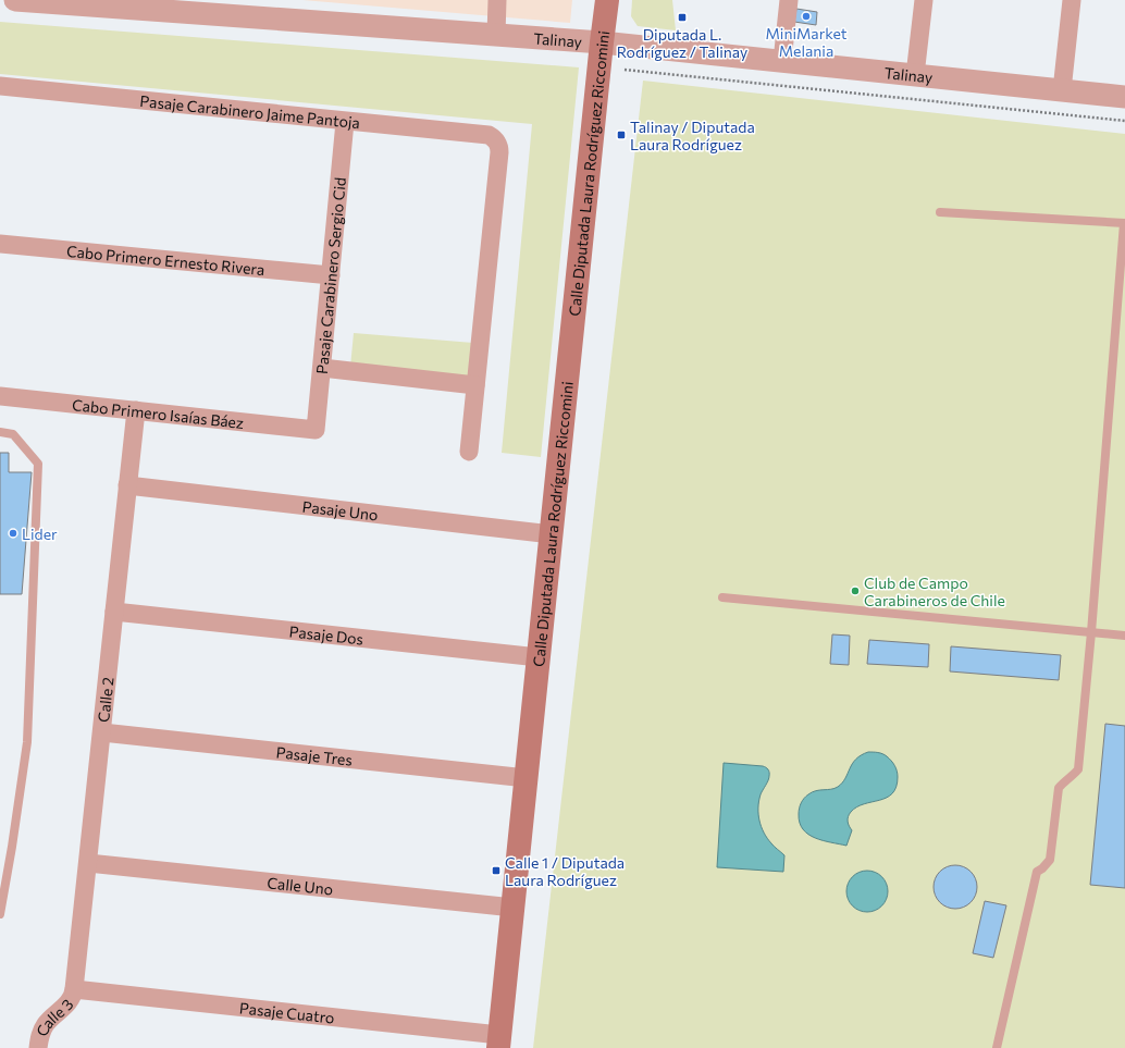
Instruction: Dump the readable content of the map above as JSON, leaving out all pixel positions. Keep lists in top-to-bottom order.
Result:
{
  "streets": {
    "main road": ["Calle Diputada Laura Rodríguez Riccomini"],
    "street": [
      "Talinay",
      "Pasaje Carabinero Jaime Pantoja",
      "Cabo Primero Ernesto Rivera",
      "Pasaje Carabinero Sergio Cid",
      "Cabo Primero Isaías Báez",
      "Pasaje Uno",
      "Pasaje Dos",
      "Calle 2",
      "Pasaje Tres",
      "Calle Uno",
      "Pasaje Cuatro",
      "Calle 3"
    ]
  },
  "crossings": [
    ["Talinay", "Calle Diputada Laura Rodríguez Riccomini"],
    ["Pasaje Carabinero Jaime Pantoja", "Pasaje Carabinero Sergio Cid"],
    ["Calle Diputada Laura Rodríguez Riccomini", "Pasaje Uno"],
    ["Calle Diputada Laura Rodríguez Riccomini", "Pasaje Dos"],
    ["Calle Diputada Laura Rodríguez Riccomini", "Pasaje Tres"],
    ["Calle Diputada Laura Rodríguez Riccomini", "Calle Uno"],
    ["Calle Diputada Laura Rodríguez Riccomini", "Pasaje Cuatro"],
    ["Cabo Primero Ernesto Rivera", "Pasaje Carabinero Sergio Cid"],
    ["Pasaje Carabinero Sergio Cid", "Cabo Primero Isaías Báez"],
    ["Cabo Primero Isaías Báez", "Calle 2"],
    ["Pasaje Uno", "Calle 2"],
    ["Pasaje Dos", "Calle 2"],
    ["Calle 2", "Pasaje Tres"],
    ["Calle 2", "Calle Uno"],
    ["Calle 2", "Pasaje Cuatro"],
    ["Calle 2", "Calle 3"],
    ["Pasaje Cuatro", "Calle 3"]
  ],
  "places": {
    "other": ["MiniMarket Melania", "Lider", "Club de Campo Carabineros de Chile"],
    "transit": ["Diputada L. Rodríguez / Talinay", "Talinay / Diputada Laura Rodríguez", "Calle 1 / Diputada Laura Rodríguez"]
  }
}
